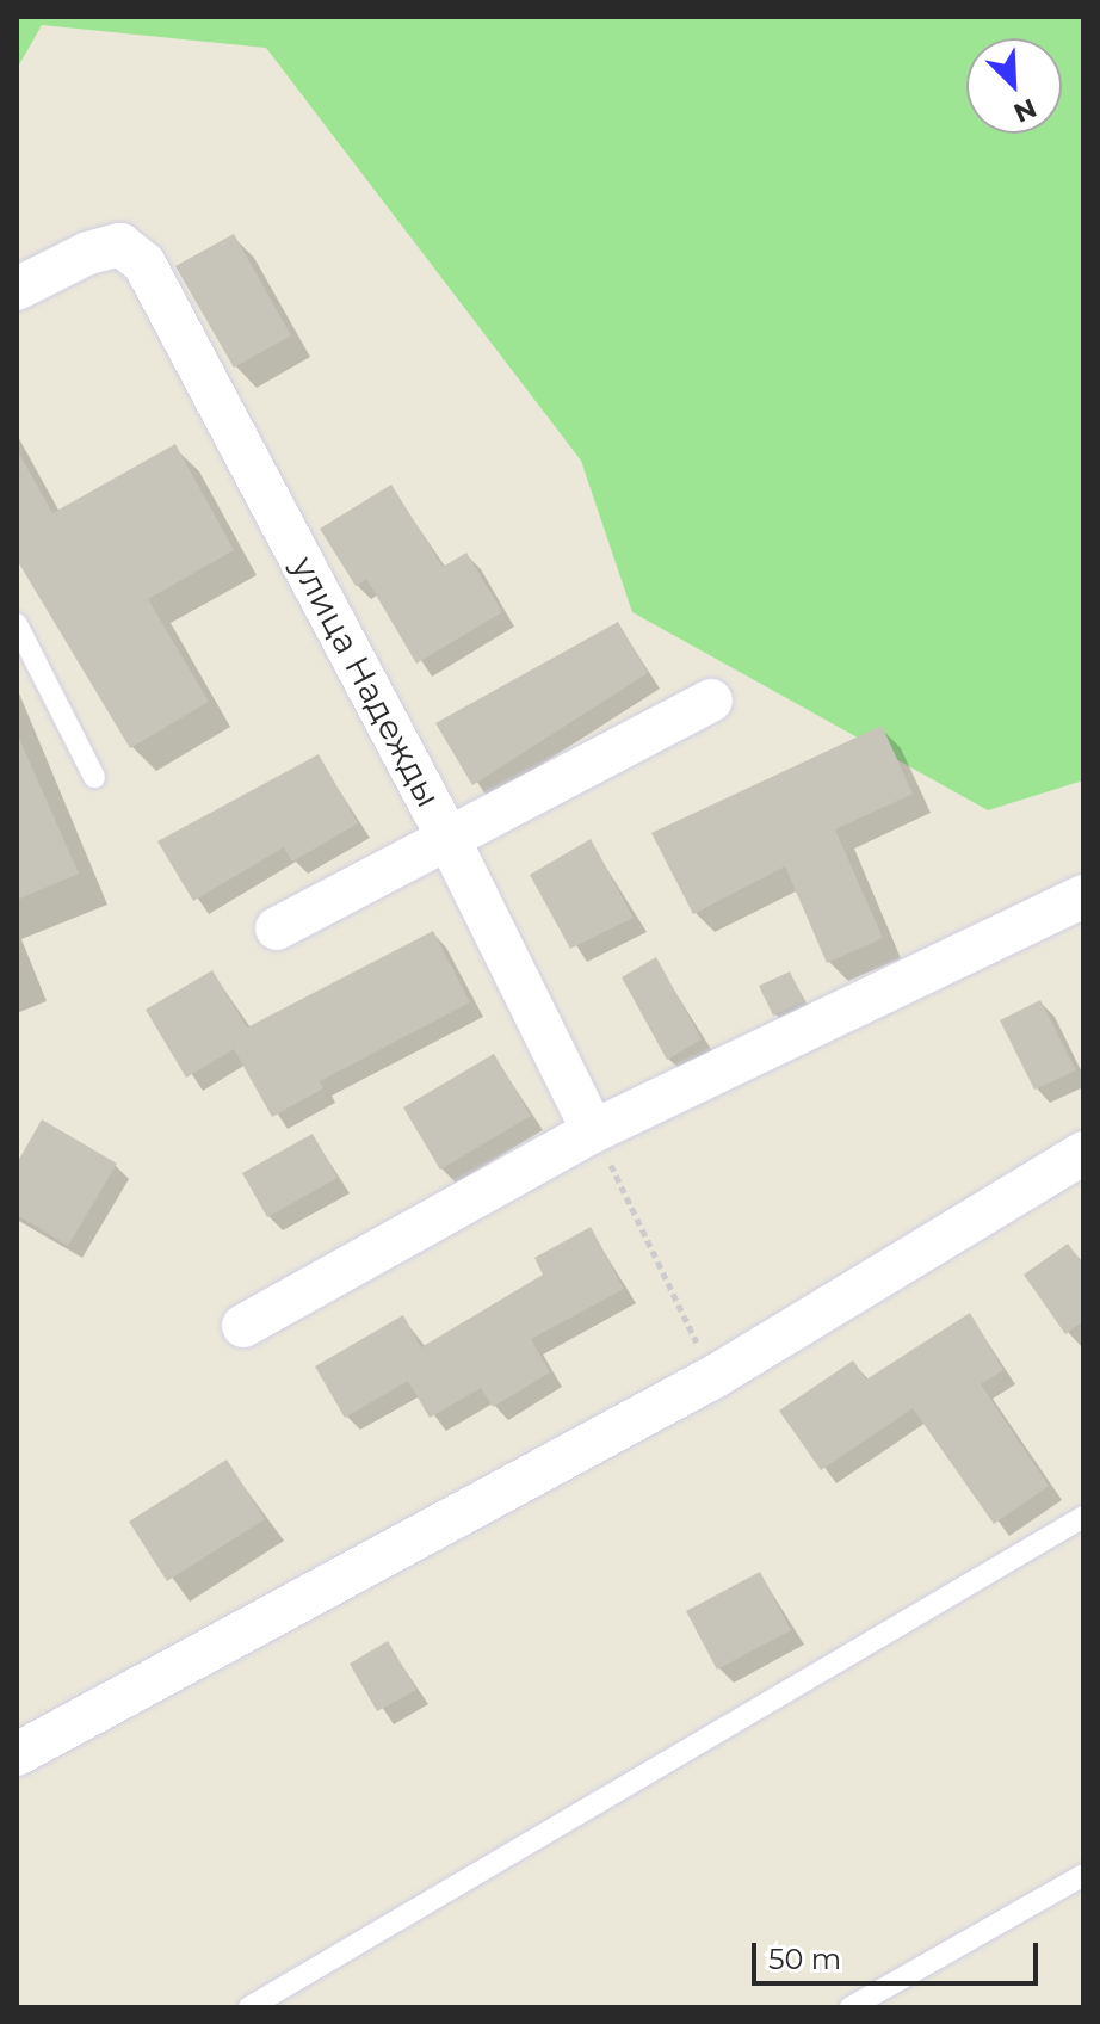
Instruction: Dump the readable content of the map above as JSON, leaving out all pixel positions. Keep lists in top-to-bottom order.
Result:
{
  "streets": {
    "street": ["улица Надежды"]
  },
  "scale_bar": "50 m",
  "north": "bottom right"
}
